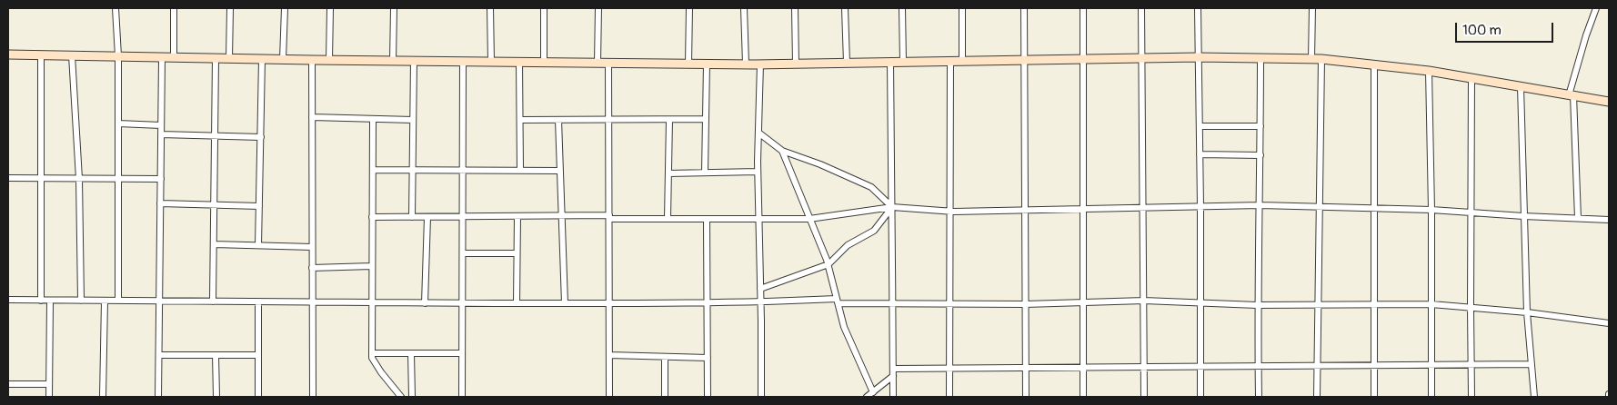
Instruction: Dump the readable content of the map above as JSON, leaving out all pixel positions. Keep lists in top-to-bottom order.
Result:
{
  "scale_bar": "100 m"
}
